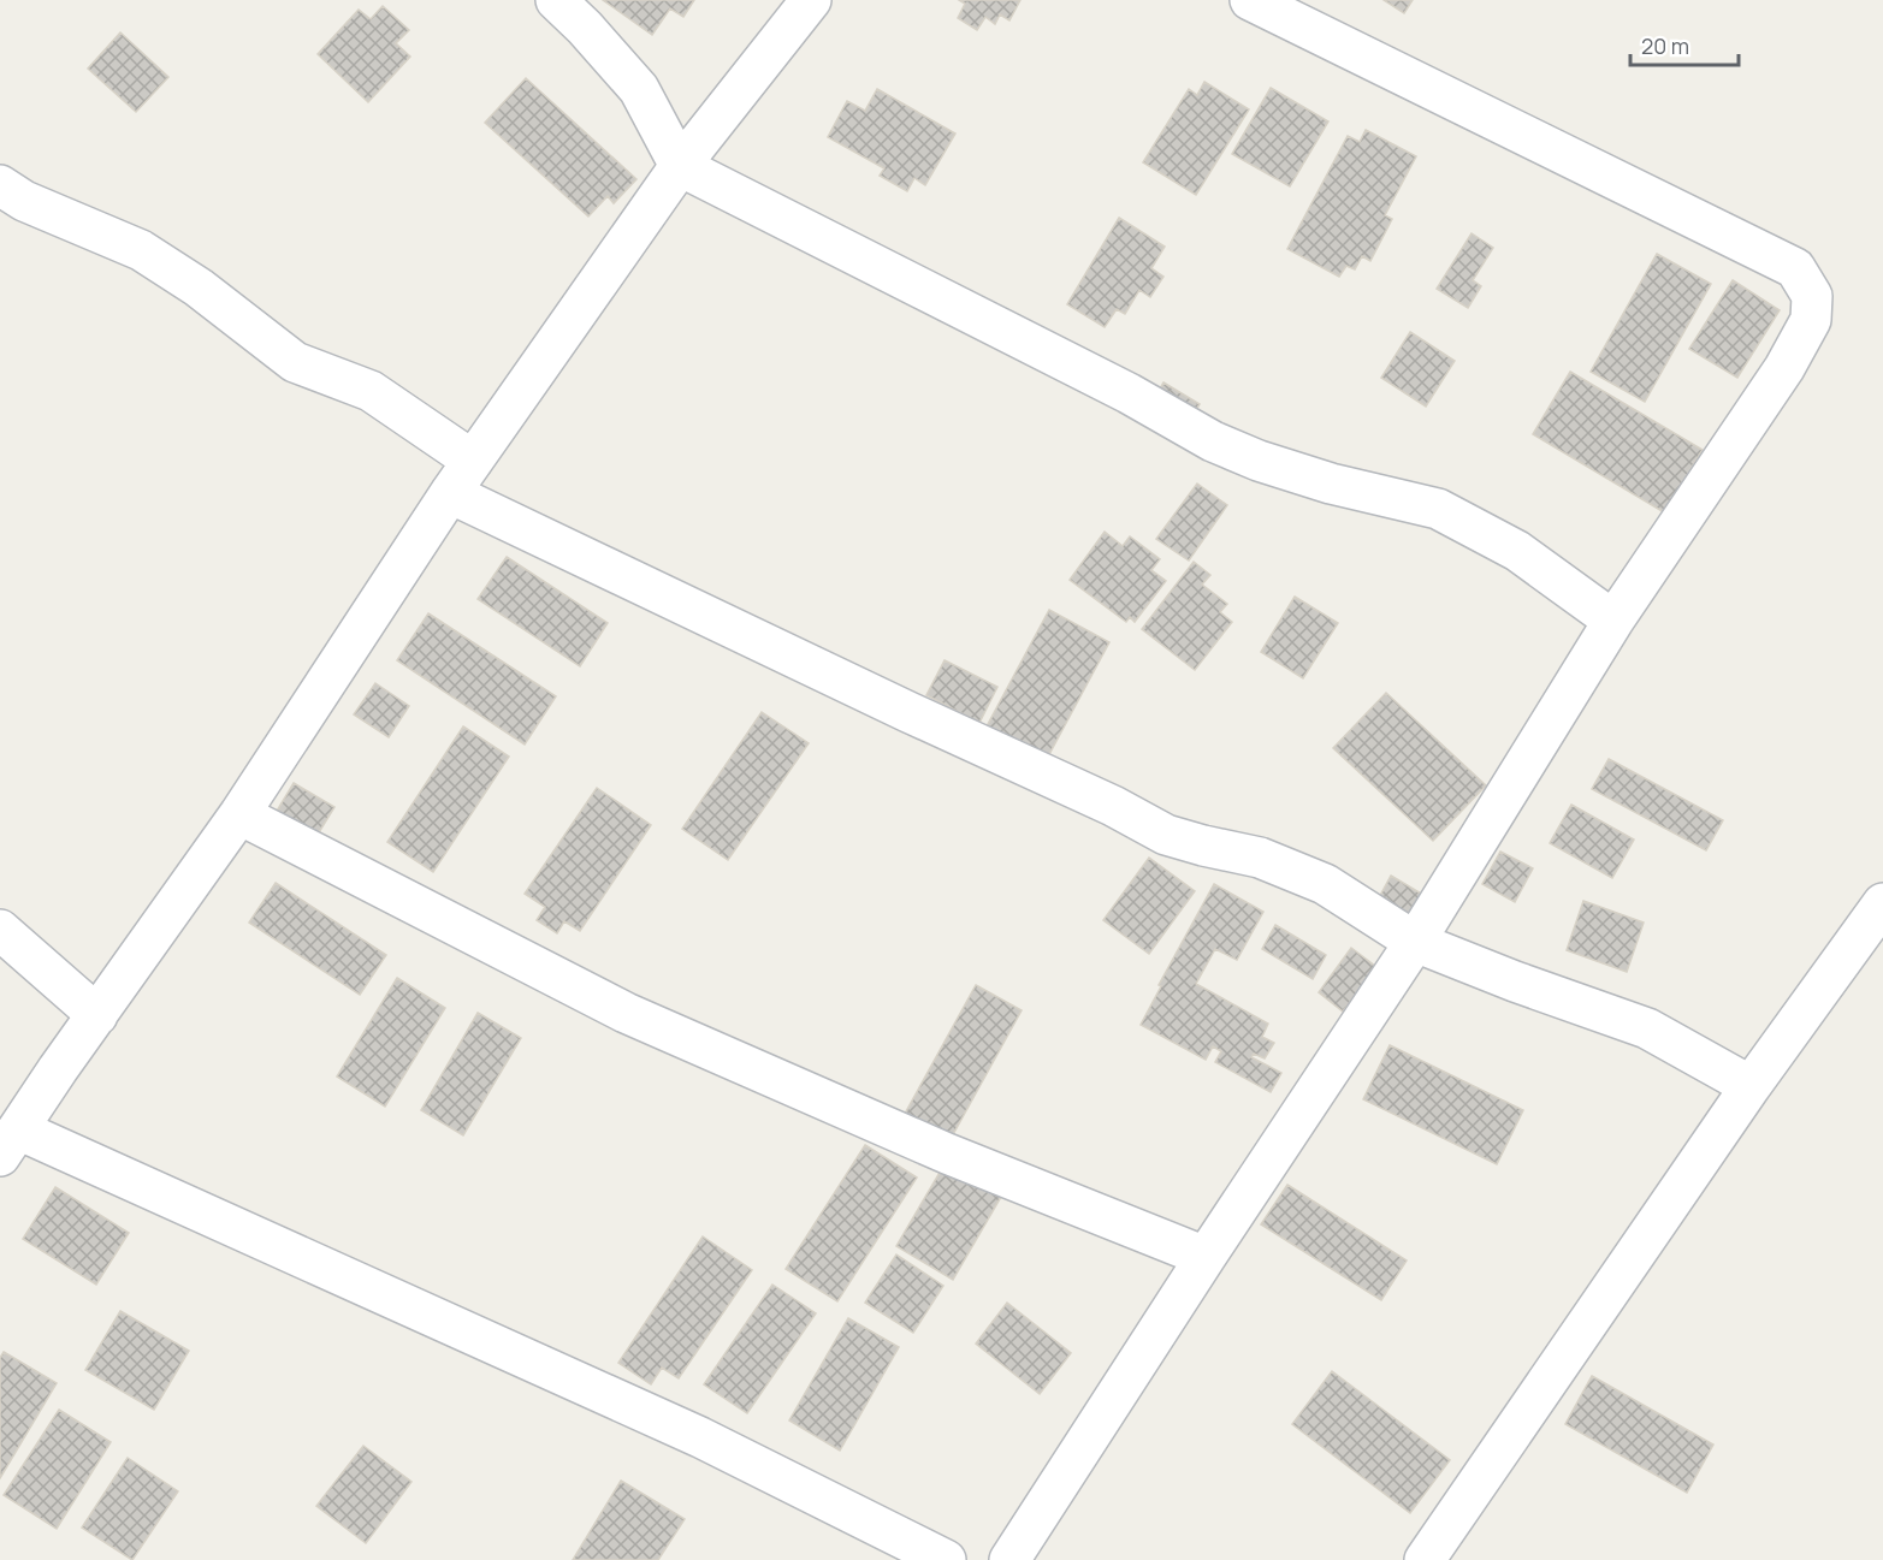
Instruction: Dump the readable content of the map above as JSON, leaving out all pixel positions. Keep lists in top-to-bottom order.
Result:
{
  "scale_bar": "20 m"
}
